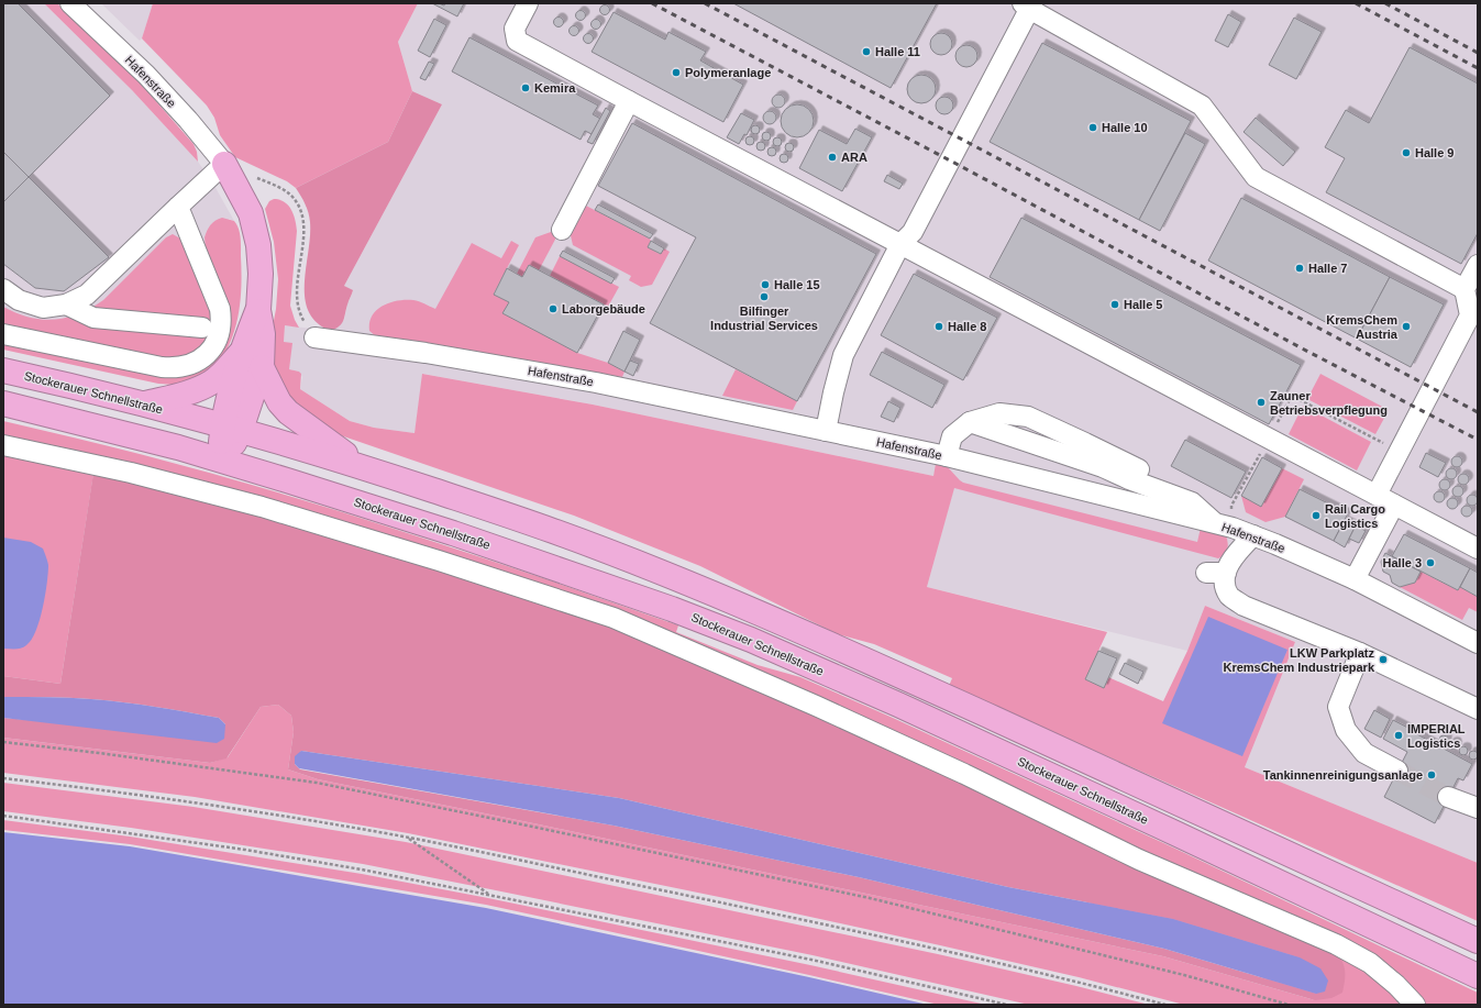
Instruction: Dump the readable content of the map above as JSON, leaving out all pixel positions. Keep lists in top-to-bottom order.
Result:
{
  "streets": {
    "highway": ["Stockerauer Schnellstraße"],
    "street": ["Hafenstraße"]
  },
  "places": [
    "Halle 11",
    "Polymeranlage",
    "Kemira",
    "Halle 10",
    "Halle 9",
    "ARA",
    "Halle 7",
    "Halle 15",
    "Bilfinger Industrial Services",
    "Halle 5",
    "Laborgebäude",
    "Halle 8",
    "KremsChem Austria",
    "Zauner Betriebsverpflegung",
    "Rail Cargo Logistics",
    "Halle 3",
    "LKW Parkplatz KremsChem Industriepark",
    "IMPERIAL Logistics",
    "Tankinnenreinigungsanlage"
  ]
}
